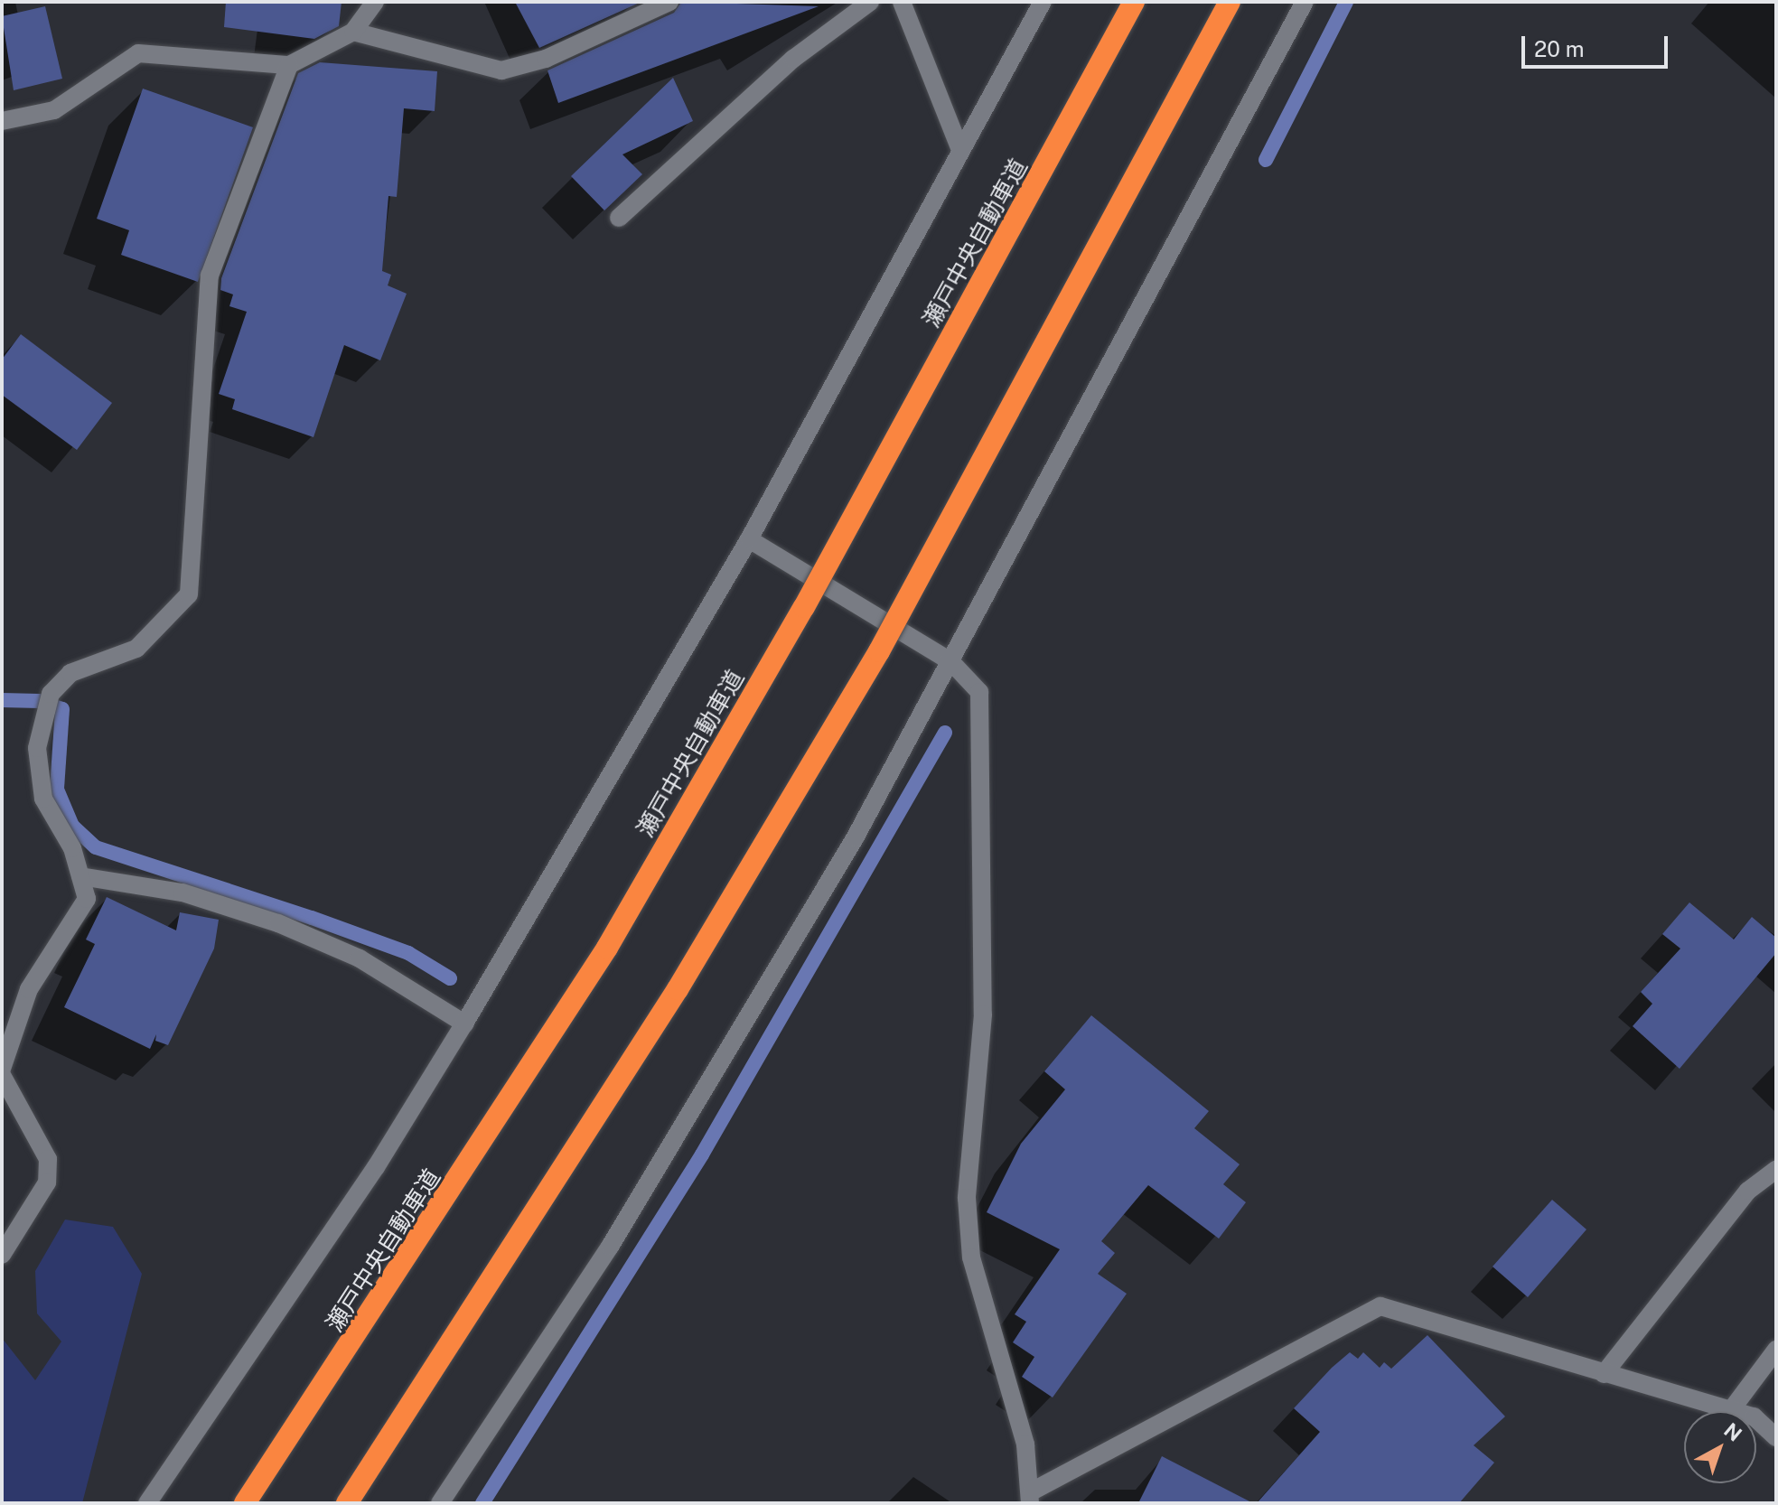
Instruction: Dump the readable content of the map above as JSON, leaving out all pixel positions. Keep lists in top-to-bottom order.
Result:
{
  "streets": {
    "highway": ["瀬戸中央自動車道"]
  },
  "scale_bar": "20 m",
  "north": "top right"
}
